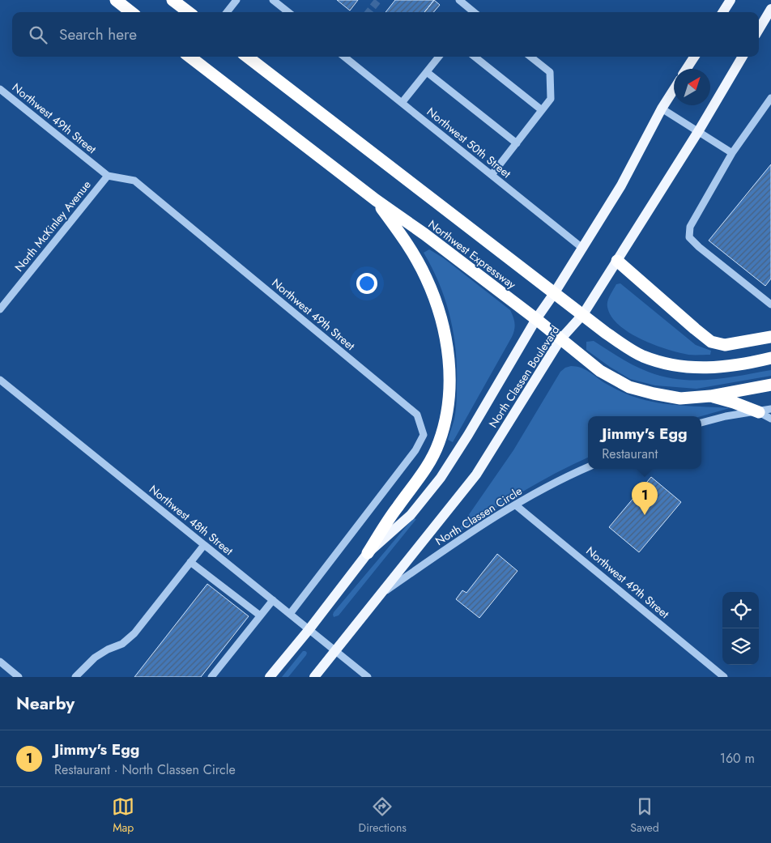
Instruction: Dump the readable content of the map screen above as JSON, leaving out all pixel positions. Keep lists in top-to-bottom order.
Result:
{
  "streets": {
    "highway": ["Northwest Expressway"],
    "main road": ["North Classen Boulevard"],
    "street": [
      "Northwest 49th Street",
      "Northwest 50th Street",
      "North McKinley Avenue",
      "North Classen Circle",
      "Northwest 48th Street"
    ]
  },
  "crossings": [
    ["Northwest 49th Street", "North McKinley Avenue"],
    ["Northwest 49th Street", "North Classen Circle"],
    ["Northwest 49th Street", "Northwest 48th Street"],
    ["Northwest 50th Street", "North Classen Boulevard"],
    ["Northwest Expressway", "North Classen Boulevard"],
    ["North Classen Boulevard", "North Classen Circle"],
    ["North Classen Boulevard", "Northwest 48th Street"]
  ],
  "north": "top right",
  "page": {
    "search": "Search here",
    "popup": ["Jimmy's Egg", "Restaurant"],
    "pins": "1",
    "heading": "Nearby",
    "list": [
      {
        "mark": "1",
        "name": "Jimmy's Egg",
        "note": "Restaurant · North Classen Circle",
        "value": "160 m"
      }
    ],
    "nav": ["Map", "Directions", "Saved"]
  }
}
